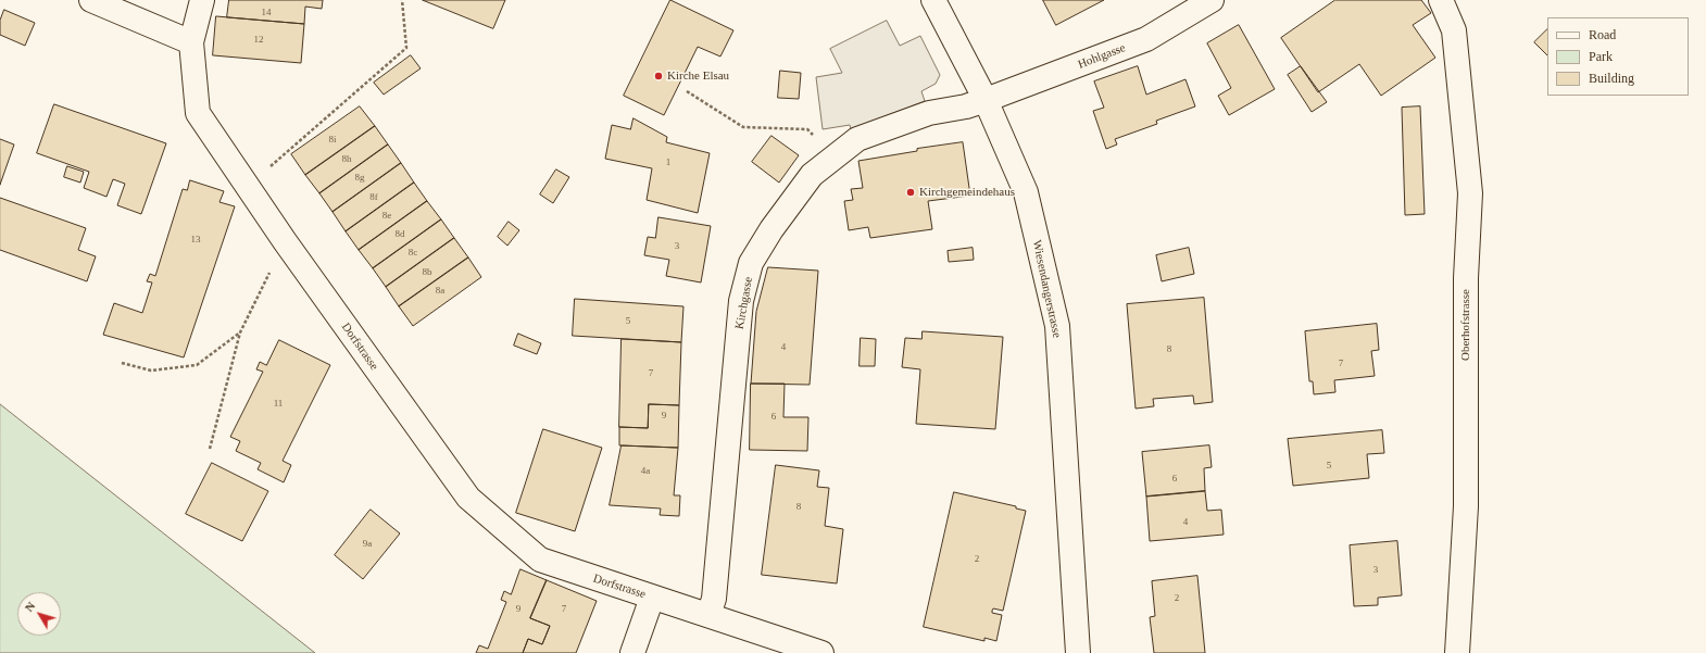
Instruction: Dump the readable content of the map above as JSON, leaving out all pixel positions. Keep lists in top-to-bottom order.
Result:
{
  "streets": {
    "street": [
      "Hohlgasse",
      "Wiesendangerstrasse",
      "Kirchgasse",
      "Oberhofstrasse",
      "Dorfstrasse"
    ]
  },
  "crossings": [
    ["Hohlgasse", "Wiesendangerstrasse"],
    ["Hohlgasse", "Kirchgasse"],
    ["Wiesendangerstrasse", "Kirchgasse"],
    ["Kirchgasse", "Dorfstrasse"]
  ],
  "places": ["Kirche Elsau", "Kirchgemeindehaus"],
  "house_numbers": [
    "14",
    "12",
    "8i",
    "8h",
    "1",
    "8g",
    "8f",
    "8e",
    "8d",
    "13",
    "3",
    "8c",
    "8b",
    "8a",
    "5",
    "4",
    "8",
    "7",
    "7",
    "11",
    "9",
    "6",
    "5",
    "4a",
    "6",
    "8",
    "4",
    "9a",
    "2",
    "3",
    "2",
    "9",
    "7"
  ],
  "legend": ["Road", "Park", "Building"],
  "north": "top left"
}
